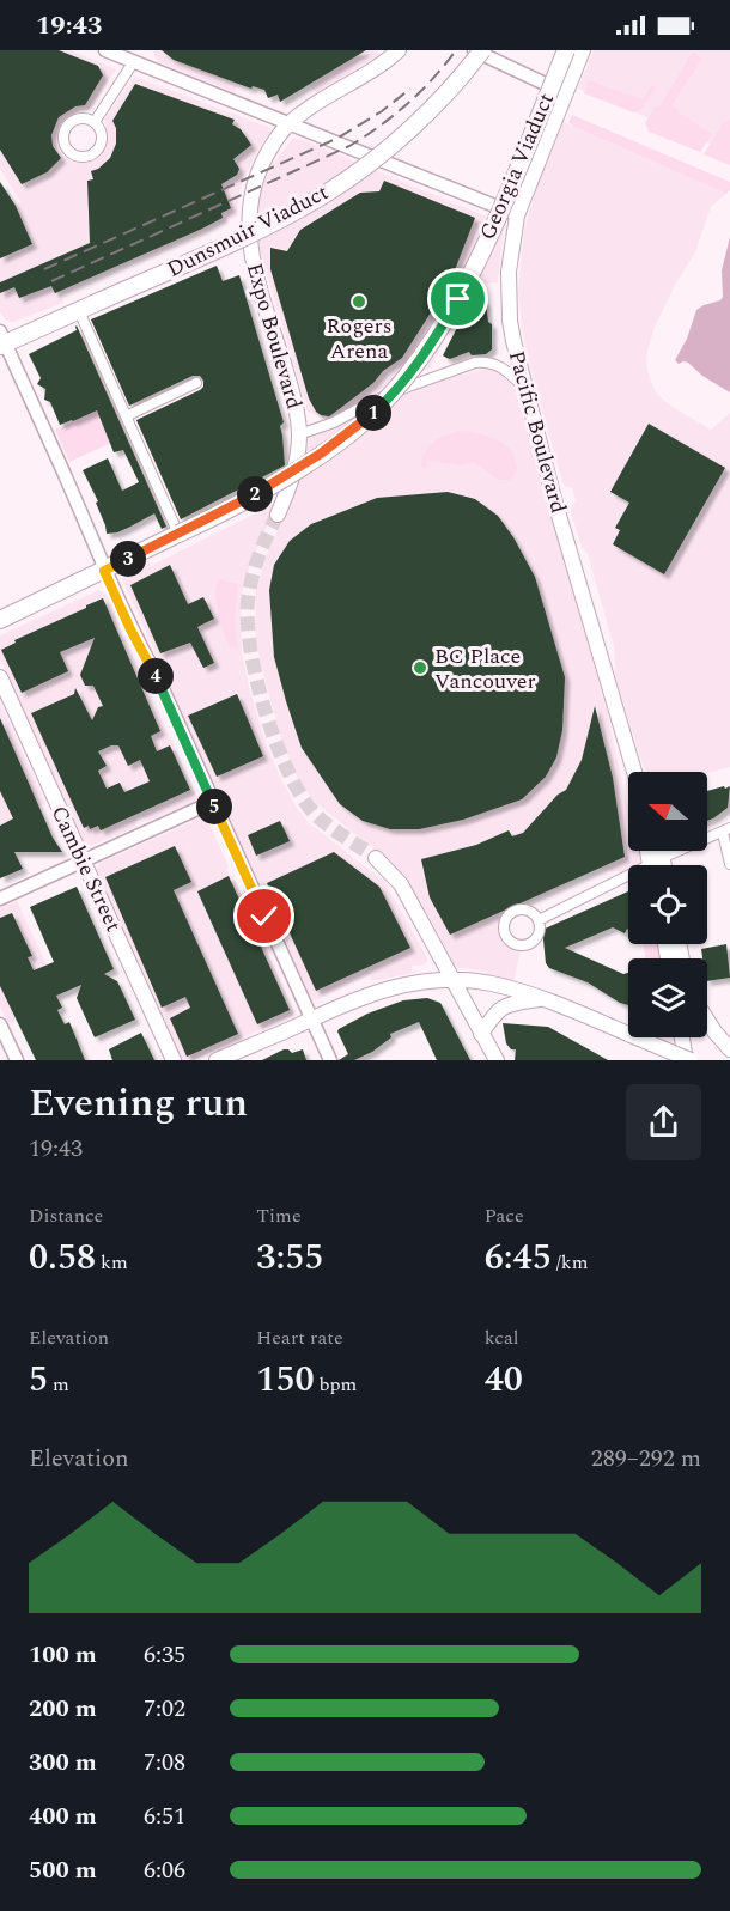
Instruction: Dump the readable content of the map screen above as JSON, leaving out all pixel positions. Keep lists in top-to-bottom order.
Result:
{
  "streets": {
    "main road": [
      "Georgia Viaduct",
      "Dunsmuir Viaduct",
      "Expo Boulevard",
      "Pacific Boulevard",
      "Cambie Street"
    ]
  },
  "places": ["Rogers Arena", "BC Place Vancouver"],
  "north": "left",
  "page": {
    "status": "19:43",
    "pins": [
      "1",
      "2",
      "3",
      "4",
      "5"
    ],
    "heading": ["Evening run", "19:43"],
    "stats": [
      ["Distance", "0.58 km"],
      ["Time", "3:55"],
      ["Pace", "6:45 /km"],
      ["Elevation", "5 m"],
      ["Heart rate", "150 bpm"],
      ["kcal", "40"]
    ],
    "chart": ["Elevation", "289–292 m"],
    "list": [
      {
        "name": "100 m",
        "note": "6:35"
      },
      {
        "name": "200 m",
        "note": "7:02"
      },
      {
        "name": "300 m",
        "note": "7:08"
      },
      {
        "name": "400 m",
        "note": "6:51"
      },
      {
        "name": "500 m",
        "note": "6:06"
      }
    ]
  }
}
